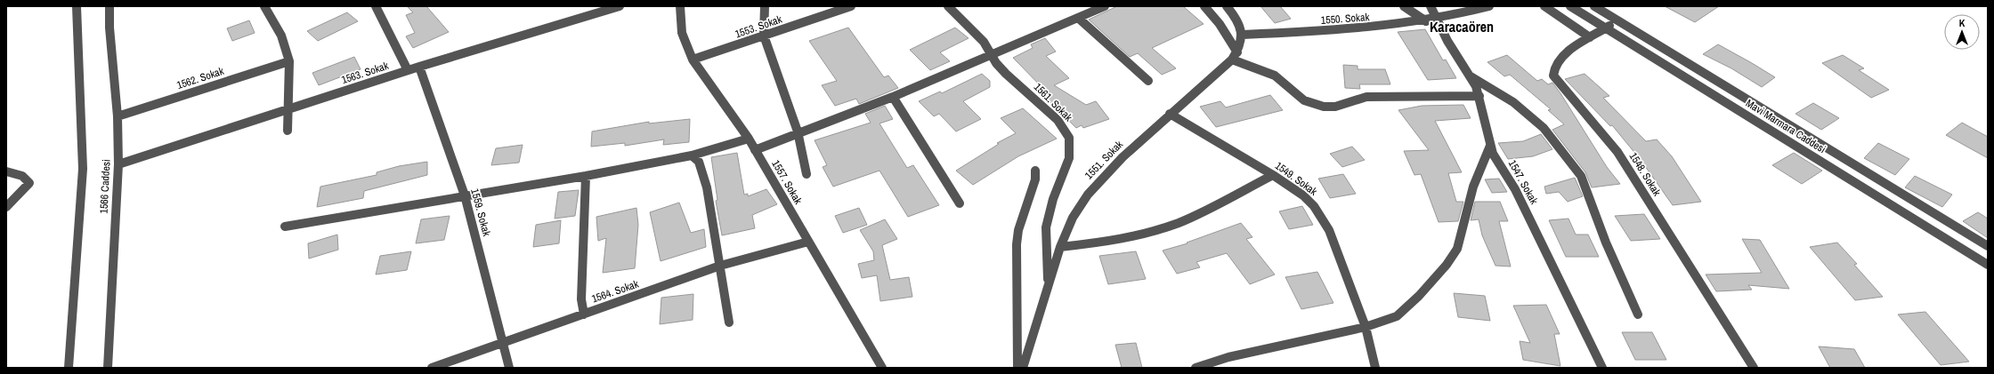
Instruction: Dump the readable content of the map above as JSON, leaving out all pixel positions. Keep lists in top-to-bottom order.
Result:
{
  "streets": {
    "street": [
      "1550. Sokak",
      "1553. Sokak",
      "1563. Sokak",
      "1562. Sokak",
      "1561. Sokak",
      "Mavi Marmara Caddesi",
      "1551. Sokak",
      "1548. Sokak",
      "1549. Sokak",
      "1557. Sokak",
      "1547. Sokak",
      "1566 Caddesi",
      "1559. Sokak",
      "1564. Sokak"
    ]
  },
  "crossings": [
    ["1550. Sokak", "1547. Sokak"],
    ["1553. Sokak", "1557. Sokak"],
    ["1563. Sokak", "1566 Caddesi"],
    ["1563. Sokak", "1559. Sokak"],
    ["1562. Sokak", "1566 Caddesi"],
    ["1561. Sokak", "1551. Sokak"],
    ["Mavi Marmara Caddesi", "1548. Sokak"],
    ["1551. Sokak", "1549. Sokak"],
    ["1557. Sokak", "1564. Sokak"],
    ["1559. Sokak", "1564. Sokak"]
  ],
  "districts": ["Karacaören"],
  "north": "top"
}
